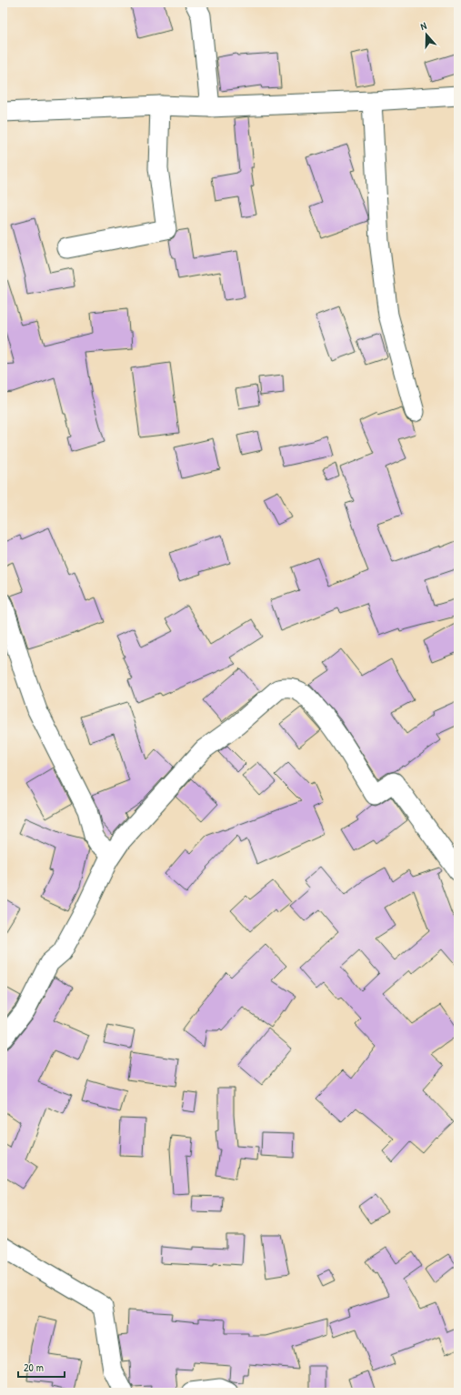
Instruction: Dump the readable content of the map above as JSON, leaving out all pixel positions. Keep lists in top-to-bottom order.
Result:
{
  "scale_bar": "20 m",
  "north": "top"
}
